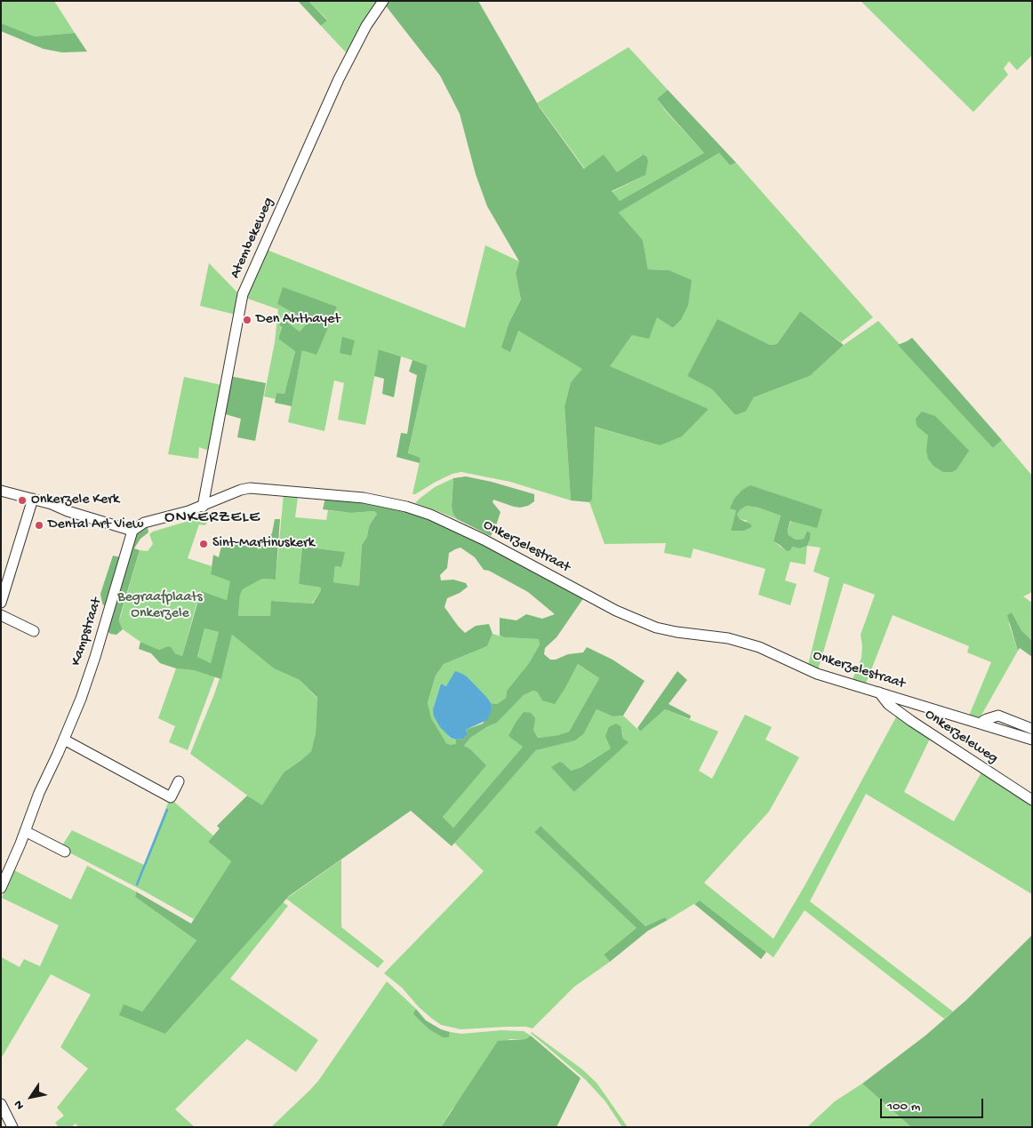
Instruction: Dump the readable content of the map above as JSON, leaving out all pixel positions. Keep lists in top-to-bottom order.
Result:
{
  "streets": {
    "street": [
      "Atembekeweg",
      "Onkerzelestraat",
      "Kampstraat",
      "Onkerzeleweg"
    ]
  },
  "crossings": [
    ["Atembekeweg", "Onkerzelestraat"],
    ["Onkerzelestraat", "Kampstraat"],
    ["Onkerzelestraat", "Onkerzeleweg"]
  ],
  "districts": ["ONKERZELE"],
  "parks": ["Begraafplaats Onkerzele"],
  "places": [
    "Den Ahthayet",
    "Onkerzele Kerk",
    "Dental Art View",
    "Sint-Martinuskerk"
  ],
  "scale_bar": "100 m",
  "north": "bottom left"
}
